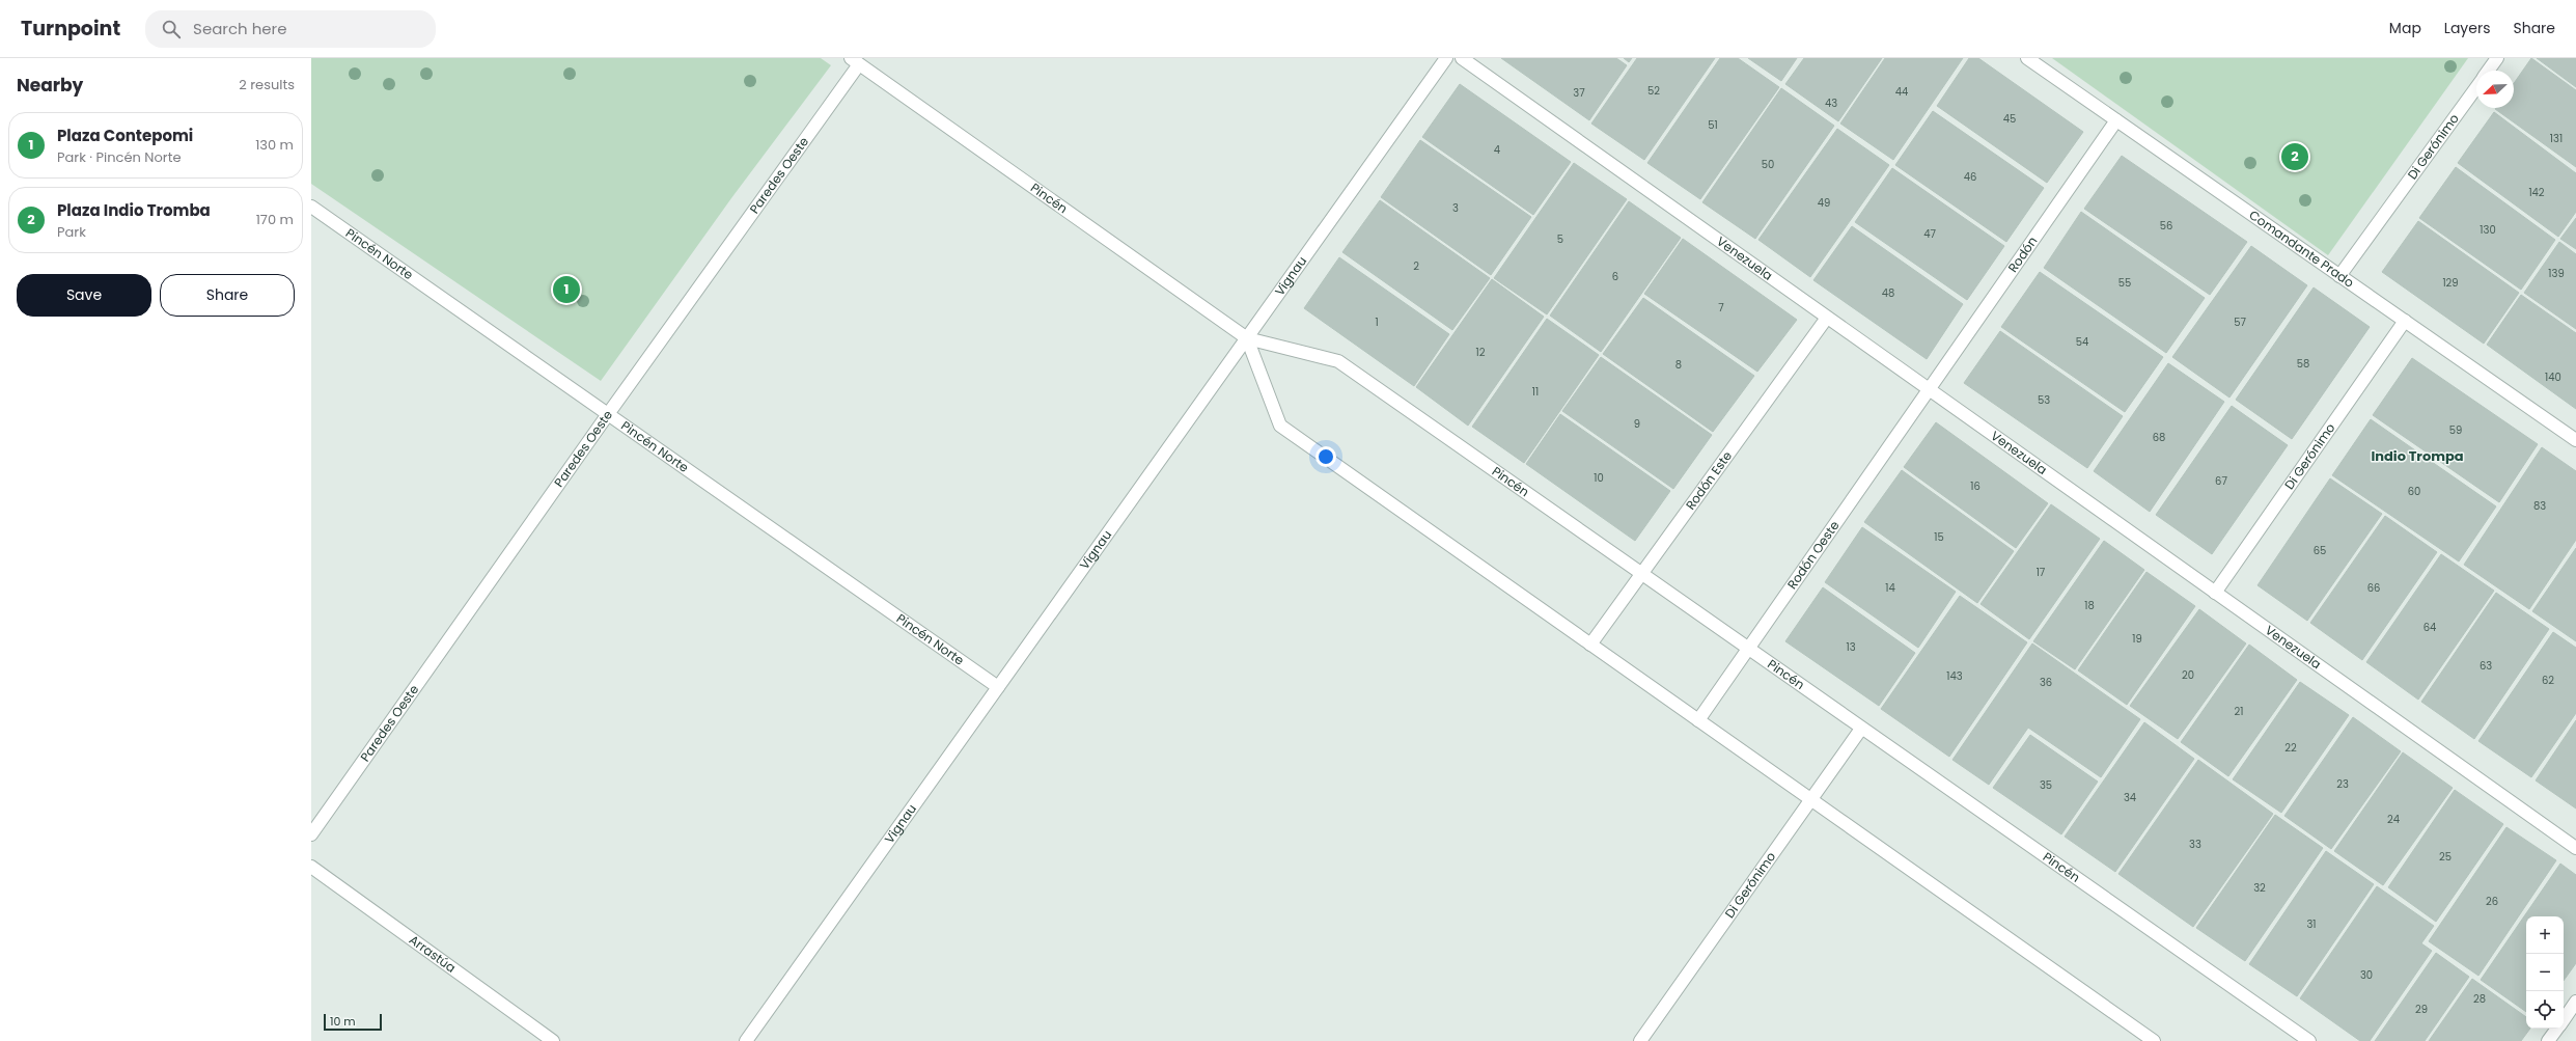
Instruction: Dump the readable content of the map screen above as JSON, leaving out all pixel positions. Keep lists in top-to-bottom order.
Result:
{
  "streets": {
    "street": [
      "Di Gerónimo",
      "Paredes Oeste",
      "Pincén",
      "Comandante Prado",
      "Pincén Norte",
      "Rodón",
      "Venezuela",
      "Vignau",
      "Rodón Este",
      "Rodón Oeste",
      "Arrastúa"
    ]
  },
  "crossings": [
    ["Di Gerónimo", "Pincén"],
    ["Di Gerónimo", "Comandante Prado"],
    ["Di Gerónimo", "Venezuela"],
    ["Paredes Oeste", "Pincén"],
    ["Paredes Oeste", "Pincén Norte"],
    ["Pincén", "Vignau"],
    ["Pincén", "Rodón Este"],
    ["Pincén", "Rodón Oeste"],
    ["Comandante Prado", "Rodón"],
    ["Pincén Norte", "Vignau"],
    ["Rodón", "Venezuela"],
    ["Rodón", "Rodón Oeste"],
    ["Venezuela", "Rodón Este"],
    ["Venezuela", "Rodón Oeste"]
  ],
  "districts": ["Indio Trompa"],
  "house_numbers": [
    "52",
    "44",
    "37",
    "43",
    "45",
    "51",
    "131",
    "4",
    "50",
    "46",
    "142",
    "49",
    "3",
    "56",
    "130",
    "47",
    "5",
    "2",
    "139",
    "6",
    "55",
    "129",
    "48",
    "7",
    "1",
    "57",
    "54",
    "12",
    "58",
    "8",
    "140",
    "11",
    "53",
    "9",
    "59",
    "68",
    "10",
    "67",
    "16",
    "60",
    "83",
    "15",
    "65",
    "17",
    "14",
    "66",
    "18",
    "64",
    "19",
    "13",
    "63",
    "20",
    "143",
    "62",
    "36",
    "21",
    "22",
    "23",
    "35",
    "34",
    "24",
    "33",
    "25",
    "32",
    "26",
    "31",
    "30",
    "28",
    "29"
  ],
  "scale_bar": "10 m",
  "north": "bottom left",
  "page": {
    "header": "Turnpoint",
    "search": "Search here",
    "nav": ["Map", "Layers", "Share"],
    "heading": ["Nearby", "2 results"],
    "list": [
      {
        "mark": "1",
        "name": "Plaza Contepomi",
        "note": "Park · Pincén Norte",
        "value": "130 m"
      },
      {
        "mark": "2",
        "name": "Plaza Indio Tromba",
        "note": "Park",
        "value": "170 m"
      }
    ],
    "pins": ["2", "1"],
    "buttons": ["Save", "Share"],
    "map_buttons": ["+", "−"],
    "scale": "10 m"
  }
}
